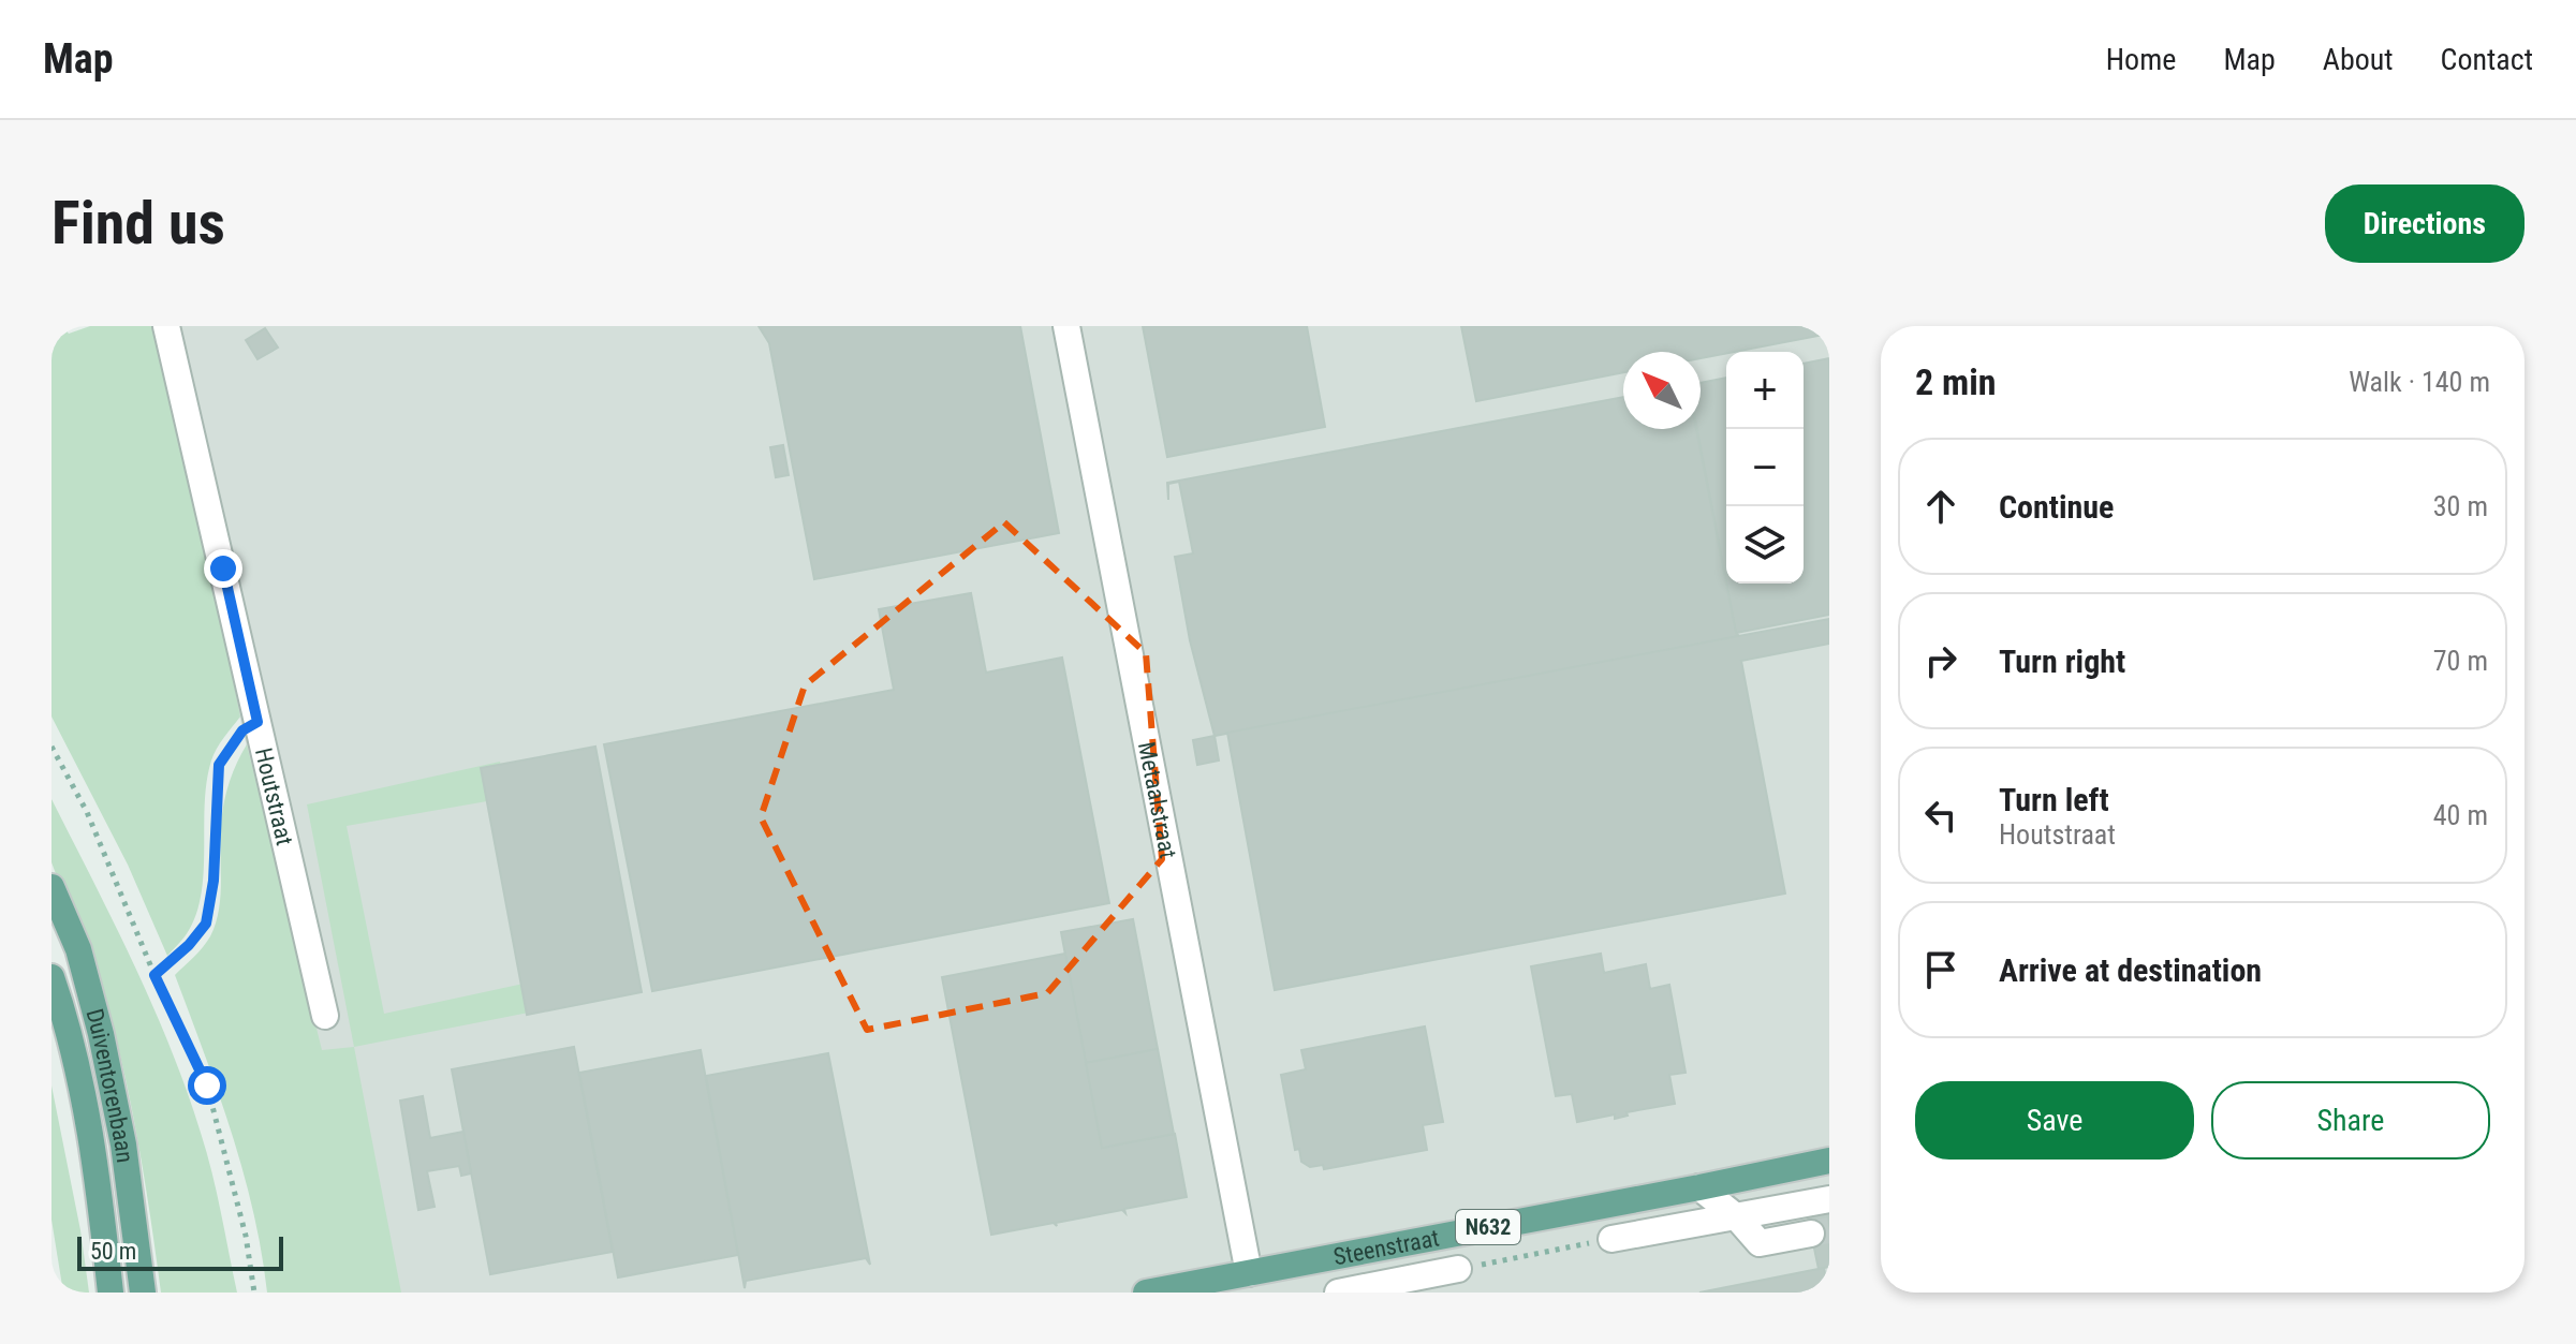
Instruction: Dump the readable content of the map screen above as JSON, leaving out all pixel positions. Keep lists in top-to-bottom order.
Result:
{
  "streets": {
    "main road": ["Duiventorenbaan", "N632", "Steenstraat"],
    "street": ["Houtstraat", "Metaalstraat"]
  },
  "crossings": [
    ["Metaalstraat", "Steenstraat"]
  ],
  "scale_bar": "50 m",
  "north": "top left",
  "page": {
    "header": "Map",
    "nav": [
      "Home",
      "Map",
      "About",
      "Contact"
    ],
    "buttons": [
      "Directions",
      ["Save", "Share"]
    ],
    "title": "Find us",
    "heading": ["2 min", "Walk · 140 m"],
    "map_buttons": ["+", "−"],
    "list": [
      ["Continue", "30 m"],
      ["Turn right", "70 m"],
      ["Turn left", "Houtstraat", "40 m"],
      "Arrive at destination"
    ],
    "scale": "50 m"
  }
}
